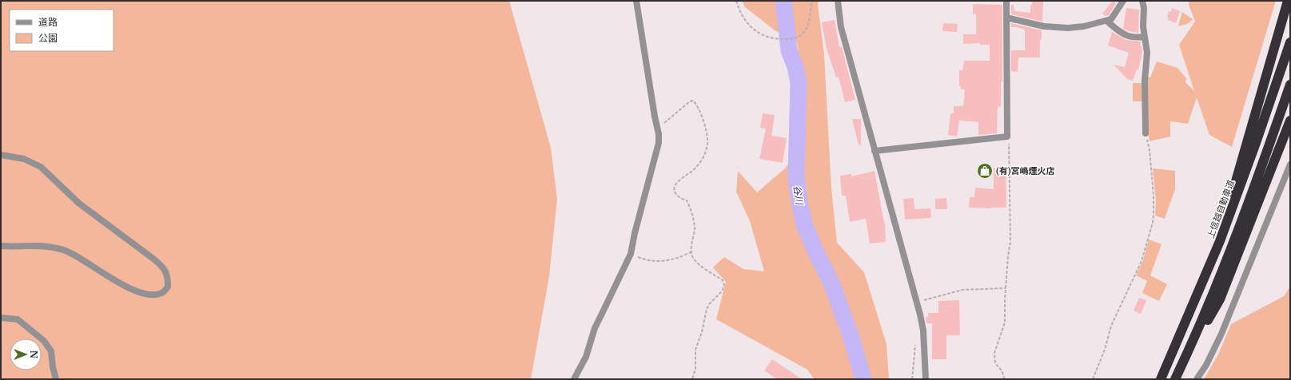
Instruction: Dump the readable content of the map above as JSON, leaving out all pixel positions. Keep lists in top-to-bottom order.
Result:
{
  "streets": {
    "highway": ["上信越自動車道"]
  },
  "water": ["谷川"],
  "places": {
    "shop": ["(有)宮嶋煙火店"]
  },
  "legend": ["道路", "公園"],
  "north": "right"
}
